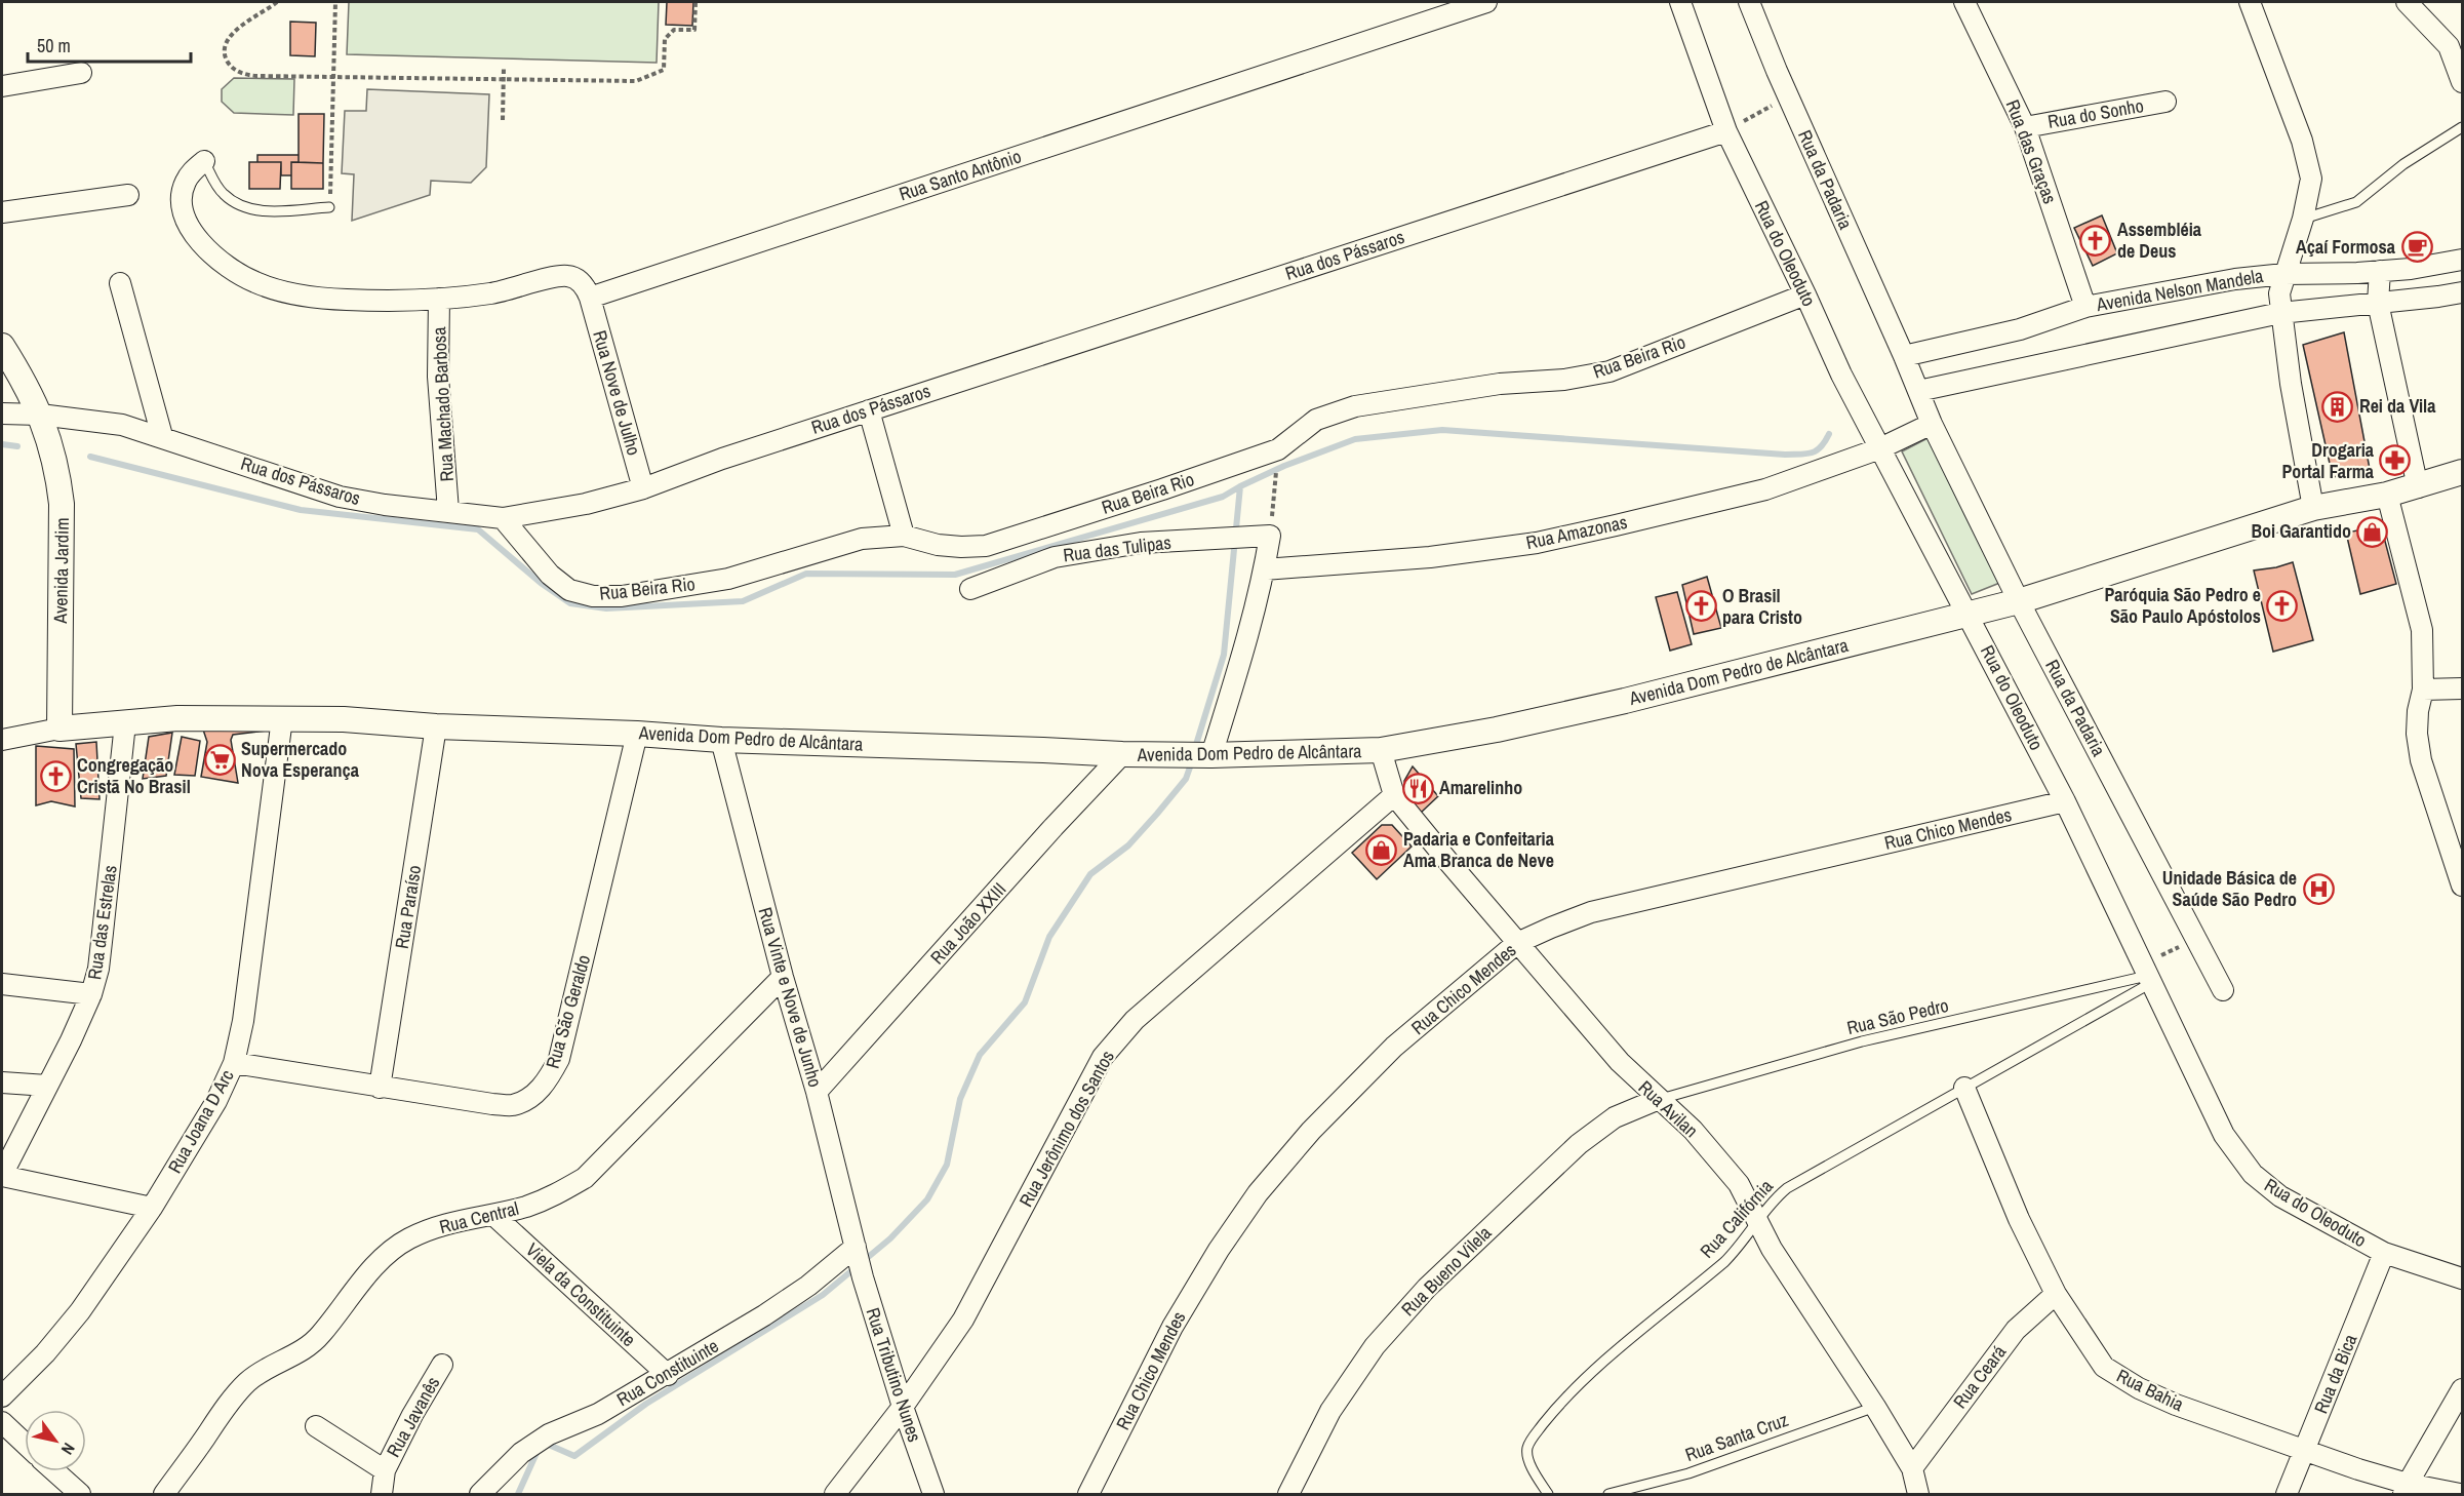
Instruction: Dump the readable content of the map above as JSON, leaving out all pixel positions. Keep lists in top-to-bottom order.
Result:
{
  "streets": {
    "street": [
      "Rua do Sonho",
      "Rua das Graças",
      "Rua Santo Antônio",
      "Rua da Padaria",
      "Rua do Oleoduto",
      "Rua dos Pássaros",
      "Avenida Nelson Mandela",
      "Rua Beira Rio",
      "Rua Nove de Julho",
      "Rua Machado Barbosa",
      "Rua Amazonas",
      "Rua das Tulipas",
      "Avenida Jardim",
      "Avenida Dom Pedro de Alcântara",
      "Rua Chico Mendes",
      "Rua Paraíso",
      "Rua das Estrelas",
      "Rua João XXIII",
      "Rua Vinte e Nove de Junho",
      "Rua São Geraldo",
      "Rua Avilan",
      "Rua Joana D Arc",
      "Rua Jerônimo dos Santos",
      "Rua Central",
      "Rua Bueno Vilela",
      "Viela da Constituinte",
      "Rua Constituinte",
      "Rua da Bica",
      "Rua Tributino Nunes",
      "Rua Ceará",
      "Rua Bahia",
      "Rua Javanês"
    ],
    "lane": ["Rua São Pedro", "Rua Califórnia", "Rua Santa Cruz"]
  },
  "crossings": [
    ["Rua do Sonho", "Rua das Graças"],
    ["Rua das Graças", "Avenida Nelson Mandela"],
    ["Rua Santo Antônio", "Rua Nove de Julho"],
    ["Rua da Padaria", "Avenida Nelson Mandela"],
    ["Rua da Padaria", "Rua Amazonas"],
    ["Rua da Padaria", "Avenida Dom Pedro de Alcântara"],
    ["Rua do Oleoduto", "Rua dos Pássaros"],
    ["Rua do Oleoduto", "Rua Beira Rio"],
    ["Rua do Oleoduto", "Rua Amazonas"],
    ["Rua do Oleoduto", "Avenida Dom Pedro de Alcântara"],
    ["Rua do Oleoduto", "Rua Chico Mendes"],
    ["Rua do Oleoduto", "Rua São Pedro"],
    ["Rua do Oleoduto", "Rua Califórnia"],
    ["Rua do Oleoduto", "Rua da Bica"],
    ["Rua dos Pássaros", "Rua Beira Rio"],
    ["Rua dos Pássaros", "Rua Nove de Julho"],
    ["Rua dos Pássaros", "Rua Machado Barbosa"],
    ["Rua dos Pássaros", "Avenida Jardim"],
    ["Avenida Jardim", "Avenida Dom Pedro de Alcântara"],
    ["Avenida Dom Pedro de Alcântara", "Rua Paraíso"],
    ["Avenida Dom Pedro de Alcântara", "Rua das Estrelas"],
    ["Avenida Dom Pedro de Alcântara", "Rua João XXIII"],
    ["Avenida Dom Pedro de Alcântara", "Rua Vinte e Nove de Junho"],
    ["Avenida Dom Pedro de Alcântara", "Rua São Geraldo"],
    ["Avenida Dom Pedro de Alcântara", "Rua Avilan"],
    ["Avenida Dom Pedro de Alcântara", "Rua Joana D Arc"],
    ["Rua Chico Mendes", "Rua Avilan"],
    ["Rua Paraíso", "Rua São Geraldo"],
    ["Rua João XXIII", "Rua Vinte e Nove de Junho"],
    ["Rua Vinte e Nove de Junho", "Rua Central"],
    ["Rua Vinte e Nove de Junho", "Rua Constituinte"],
    ["Rua Vinte e Nove de Junho", "Rua Tributino Nunes"],
    ["Rua São Geraldo", "Rua Joana D Arc"],
    ["Rua São Pedro", "Rua Avilan"],
    ["Rua São Pedro", "Rua Califórnia"],
    ["Rua São Pedro", "Rua Bueno Vilela"],
    ["Rua Avilan", "Rua Jerônimo dos Santos"],
    ["Rua Avilan", "Rua Califórnia"],
    ["Rua Avilan", "Rua Bueno Vilela"],
    ["Rua Avilan", "Rua Ceará"],
    ["Rua Avilan", "Rua Santa Cruz"],
    ["Rua Jerônimo dos Santos", "Rua Tributino Nunes"],
    ["Rua Central", "Viela da Constituinte"],
    ["Rua Califórnia", "Rua Bahia"],
    ["Viela da Constituinte", "Rua Constituinte"],
    ["Rua Constituinte", "Rua Tributino Nunes"],
    ["Rua da Bica", "Rua Bahia"],
    ["Rua Ceará", "Rua Bahia"]
  ],
  "places": {
    "church": [
      "Assembléia de Deus",
      "Paróquia São Pedro e São Paulo Apóstolos",
      "O Brasil para Cristo",
      "Congregação Cristã No Brasil"
    ],
    "cafe": ["Açaí Formosa"],
    "building": ["Rei da Vila"],
    "pharmacy": ["Drogaria Portal Farma"],
    "shop": ["Boi Garantido", "Padaria e Confeitaria Ama Branca de Neve"],
    "supermarket": ["Supermercado Nova Esperança"],
    "restaurant": ["Amarelinho"],
    "hospital": ["Unidade Básica de Saúde São Pedro"]
  },
  "scale_bar": "50 m",
  "north": "bottom right"
}
